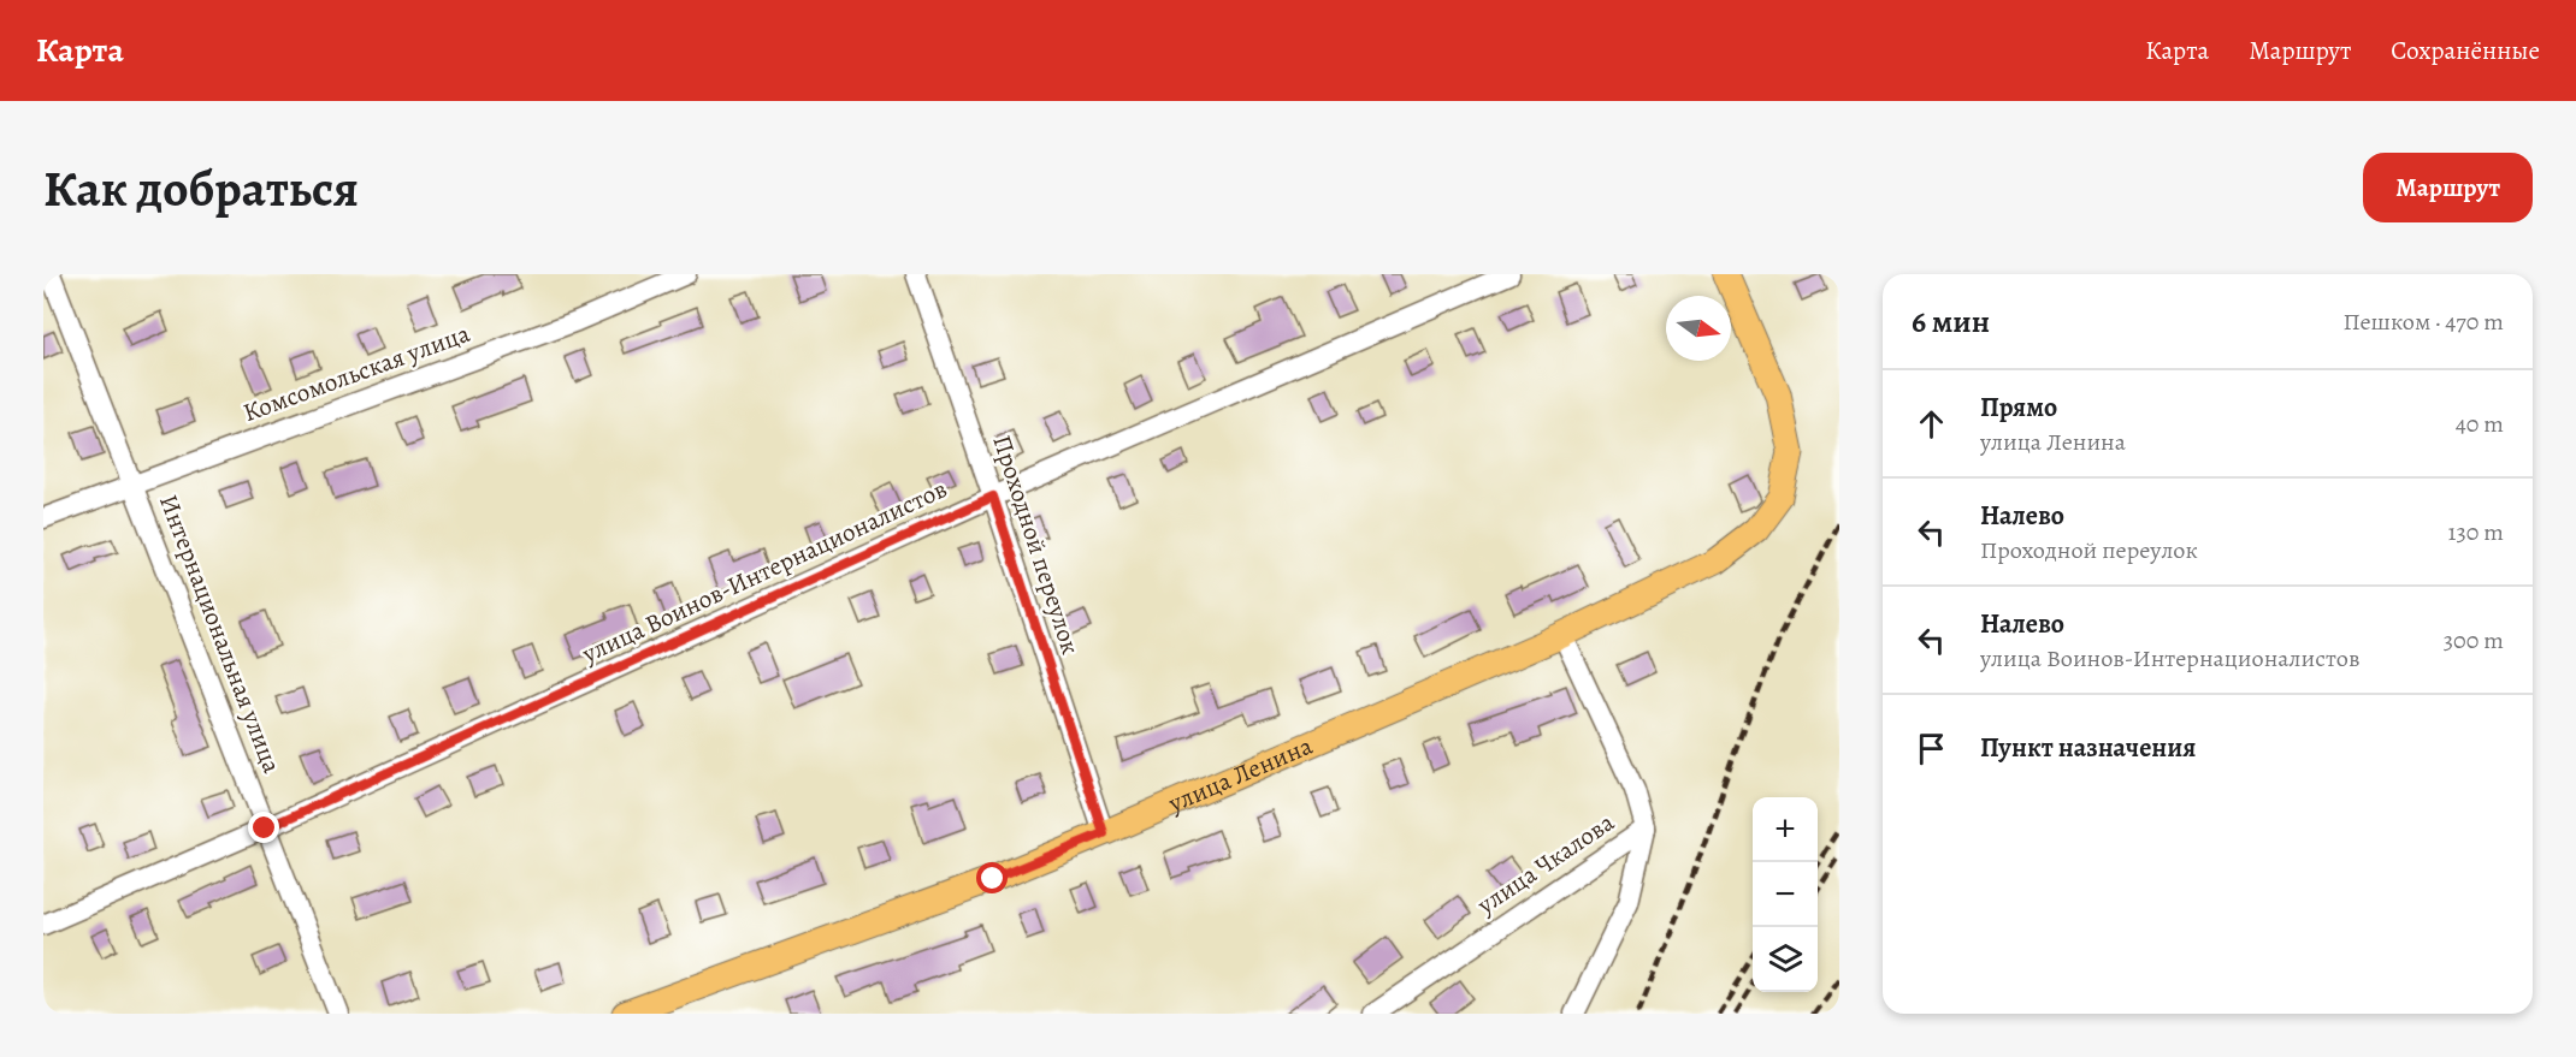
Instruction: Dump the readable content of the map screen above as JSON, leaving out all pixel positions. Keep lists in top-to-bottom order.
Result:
{
  "streets": {
    "main road": ["улица Ленина"],
    "street": [
      "Комсомольская улица",
      "Проходной переулок",
      "улица Воинов-Интернационалистов",
      "Интернациональная улица",
      "улица Чкалова"
    ]
  },
  "crossings": [
    ["Комсомольская улица", "Интернациональная улица"],
    ["Проходной переулок", "улица Воинов-Интернационалистов"],
    ["Проходной переулок", "улица Ленина"],
    ["улица Воинов-Интернационалистов", "Интернациональная улица"],
    ["улица Ленина", "улица Чкалова"]
  ],
  "north": "right",
  "page": {
    "header": "Карта",
    "nav": ["Карта", "Маршрут", "Сохранённые"],
    "buttons": "Маршрут",
    "title": "Как добраться",
    "heading": ["6 мин", "Пешком · 470 m"],
    "list": [
      ["Прямо", "улица Ленина", "40 m"],
      ["Налево", "Проходной переулок", "130 m"],
      ["Налево", "улица Воинов-Интернационалистов", "300 m"],
      "Пункт назначения"
    ],
    "map_buttons": ["+", "−"]
  }
}
